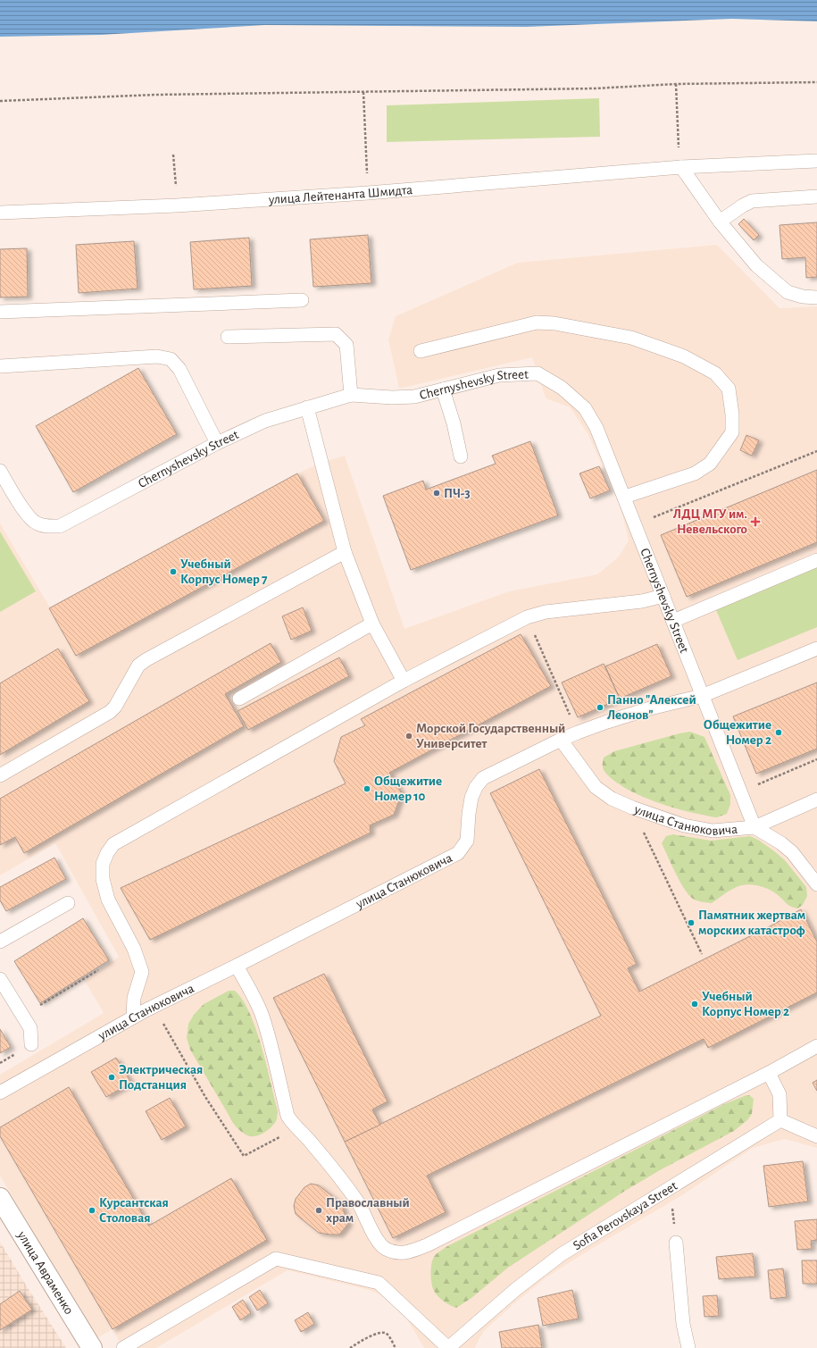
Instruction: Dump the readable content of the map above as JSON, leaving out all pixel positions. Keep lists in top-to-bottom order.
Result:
{
  "streets": {
    "street": ["улица Авраменко"],
    "lane": [
      "улица Лейтенанта Шмидта",
      "Chernyshevsky Street",
      "улица Станюковича",
      "Sofia Perovskaya Street"
    ]
  },
  "crossings": [
    ["Chernyshevsky Street", "улица Станюковича"]
  ],
  "places": {
    "other": [
      "ПЧ-3",
      "Учебный Корпус Номер 7",
      "Панно \"Алексей Леонов\"",
      "Общежитие Номер 2",
      "Морской Государственный Университет",
      "Общежитие Номер 10",
      "Памятник жертвам морских катастроф",
      "Учебный Корпус Номер 2",
      "Электрическая Подстанция",
      "Курсантская Столовая",
      "Православный храм"
    ],
    "health": ["ЛДЦ МГУ им. Невельского"]
  }
}
